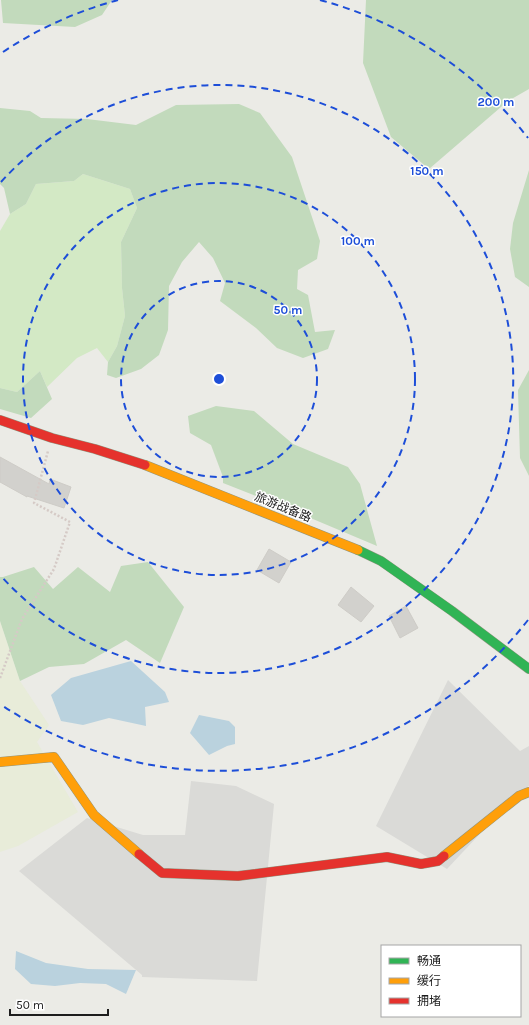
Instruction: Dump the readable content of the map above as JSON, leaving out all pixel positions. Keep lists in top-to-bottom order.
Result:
{
  "streets": {
    "street": ["旅游战备路"]
  },
  "legend": ["畅通", "缓行", "拥堵"],
  "scale_bar": "50 m",
  "rings": [
    "200 m",
    "150 m",
    "100 m",
    "50 m"
  ]
}
